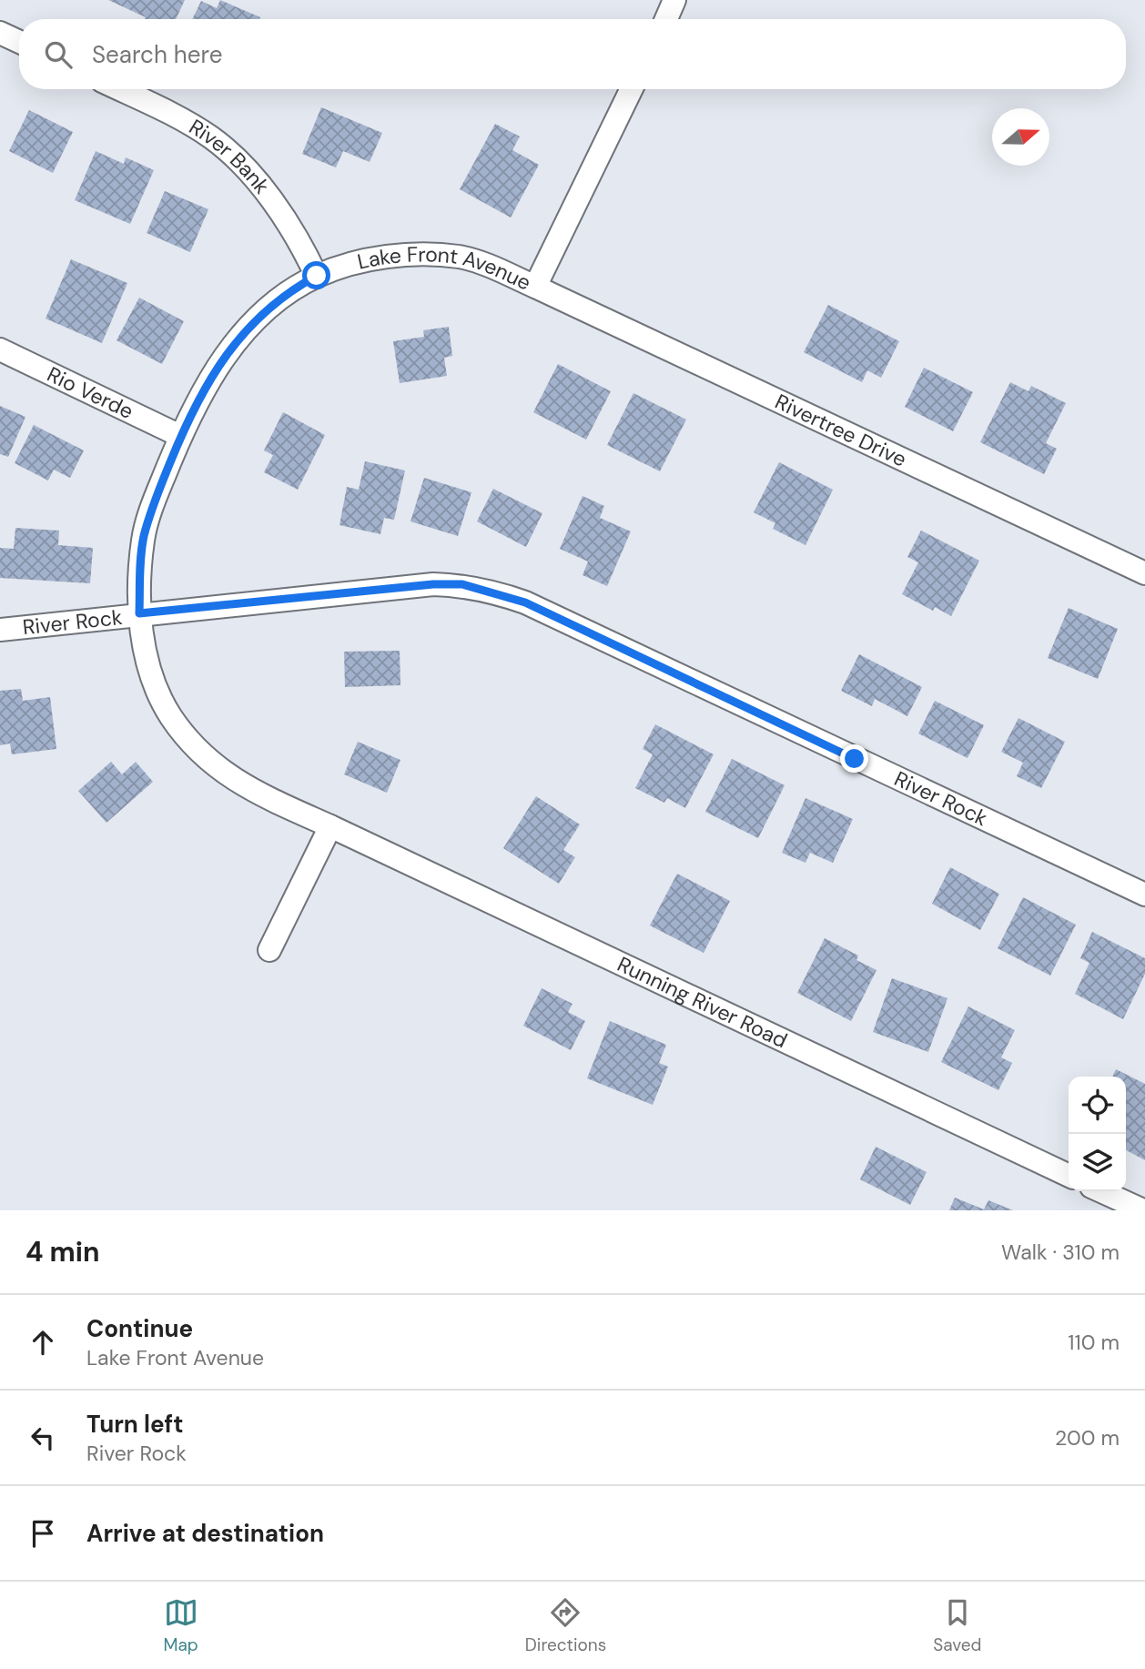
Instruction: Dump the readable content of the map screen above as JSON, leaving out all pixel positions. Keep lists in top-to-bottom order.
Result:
{
  "streets": {
    "street": [
      "River Bank",
      "Lake Front Avenue",
      "Rio Verde",
      "Rivertree Drive",
      "River Rock",
      "Running River Road"
    ]
  },
  "crossings": [
    ["River Bank", "Lake Front Avenue"],
    ["Lake Front Avenue", "Rio Verde"],
    ["Lake Front Avenue", "Rivertree Drive"],
    ["Lake Front Avenue", "River Rock"],
    ["Lake Front Avenue", "Running River Road"]
  ],
  "north": "right",
  "page": {
    "search": "Search here",
    "heading": ["4 min", "Walk · 310 m"],
    "list": [
      ["Continue", "Lake Front Avenue", "110 m"],
      ["Turn left", "River Rock", "200 m"],
      "Arrive at destination"
    ],
    "nav": ["Map", "Directions", "Saved"]
  }
}
